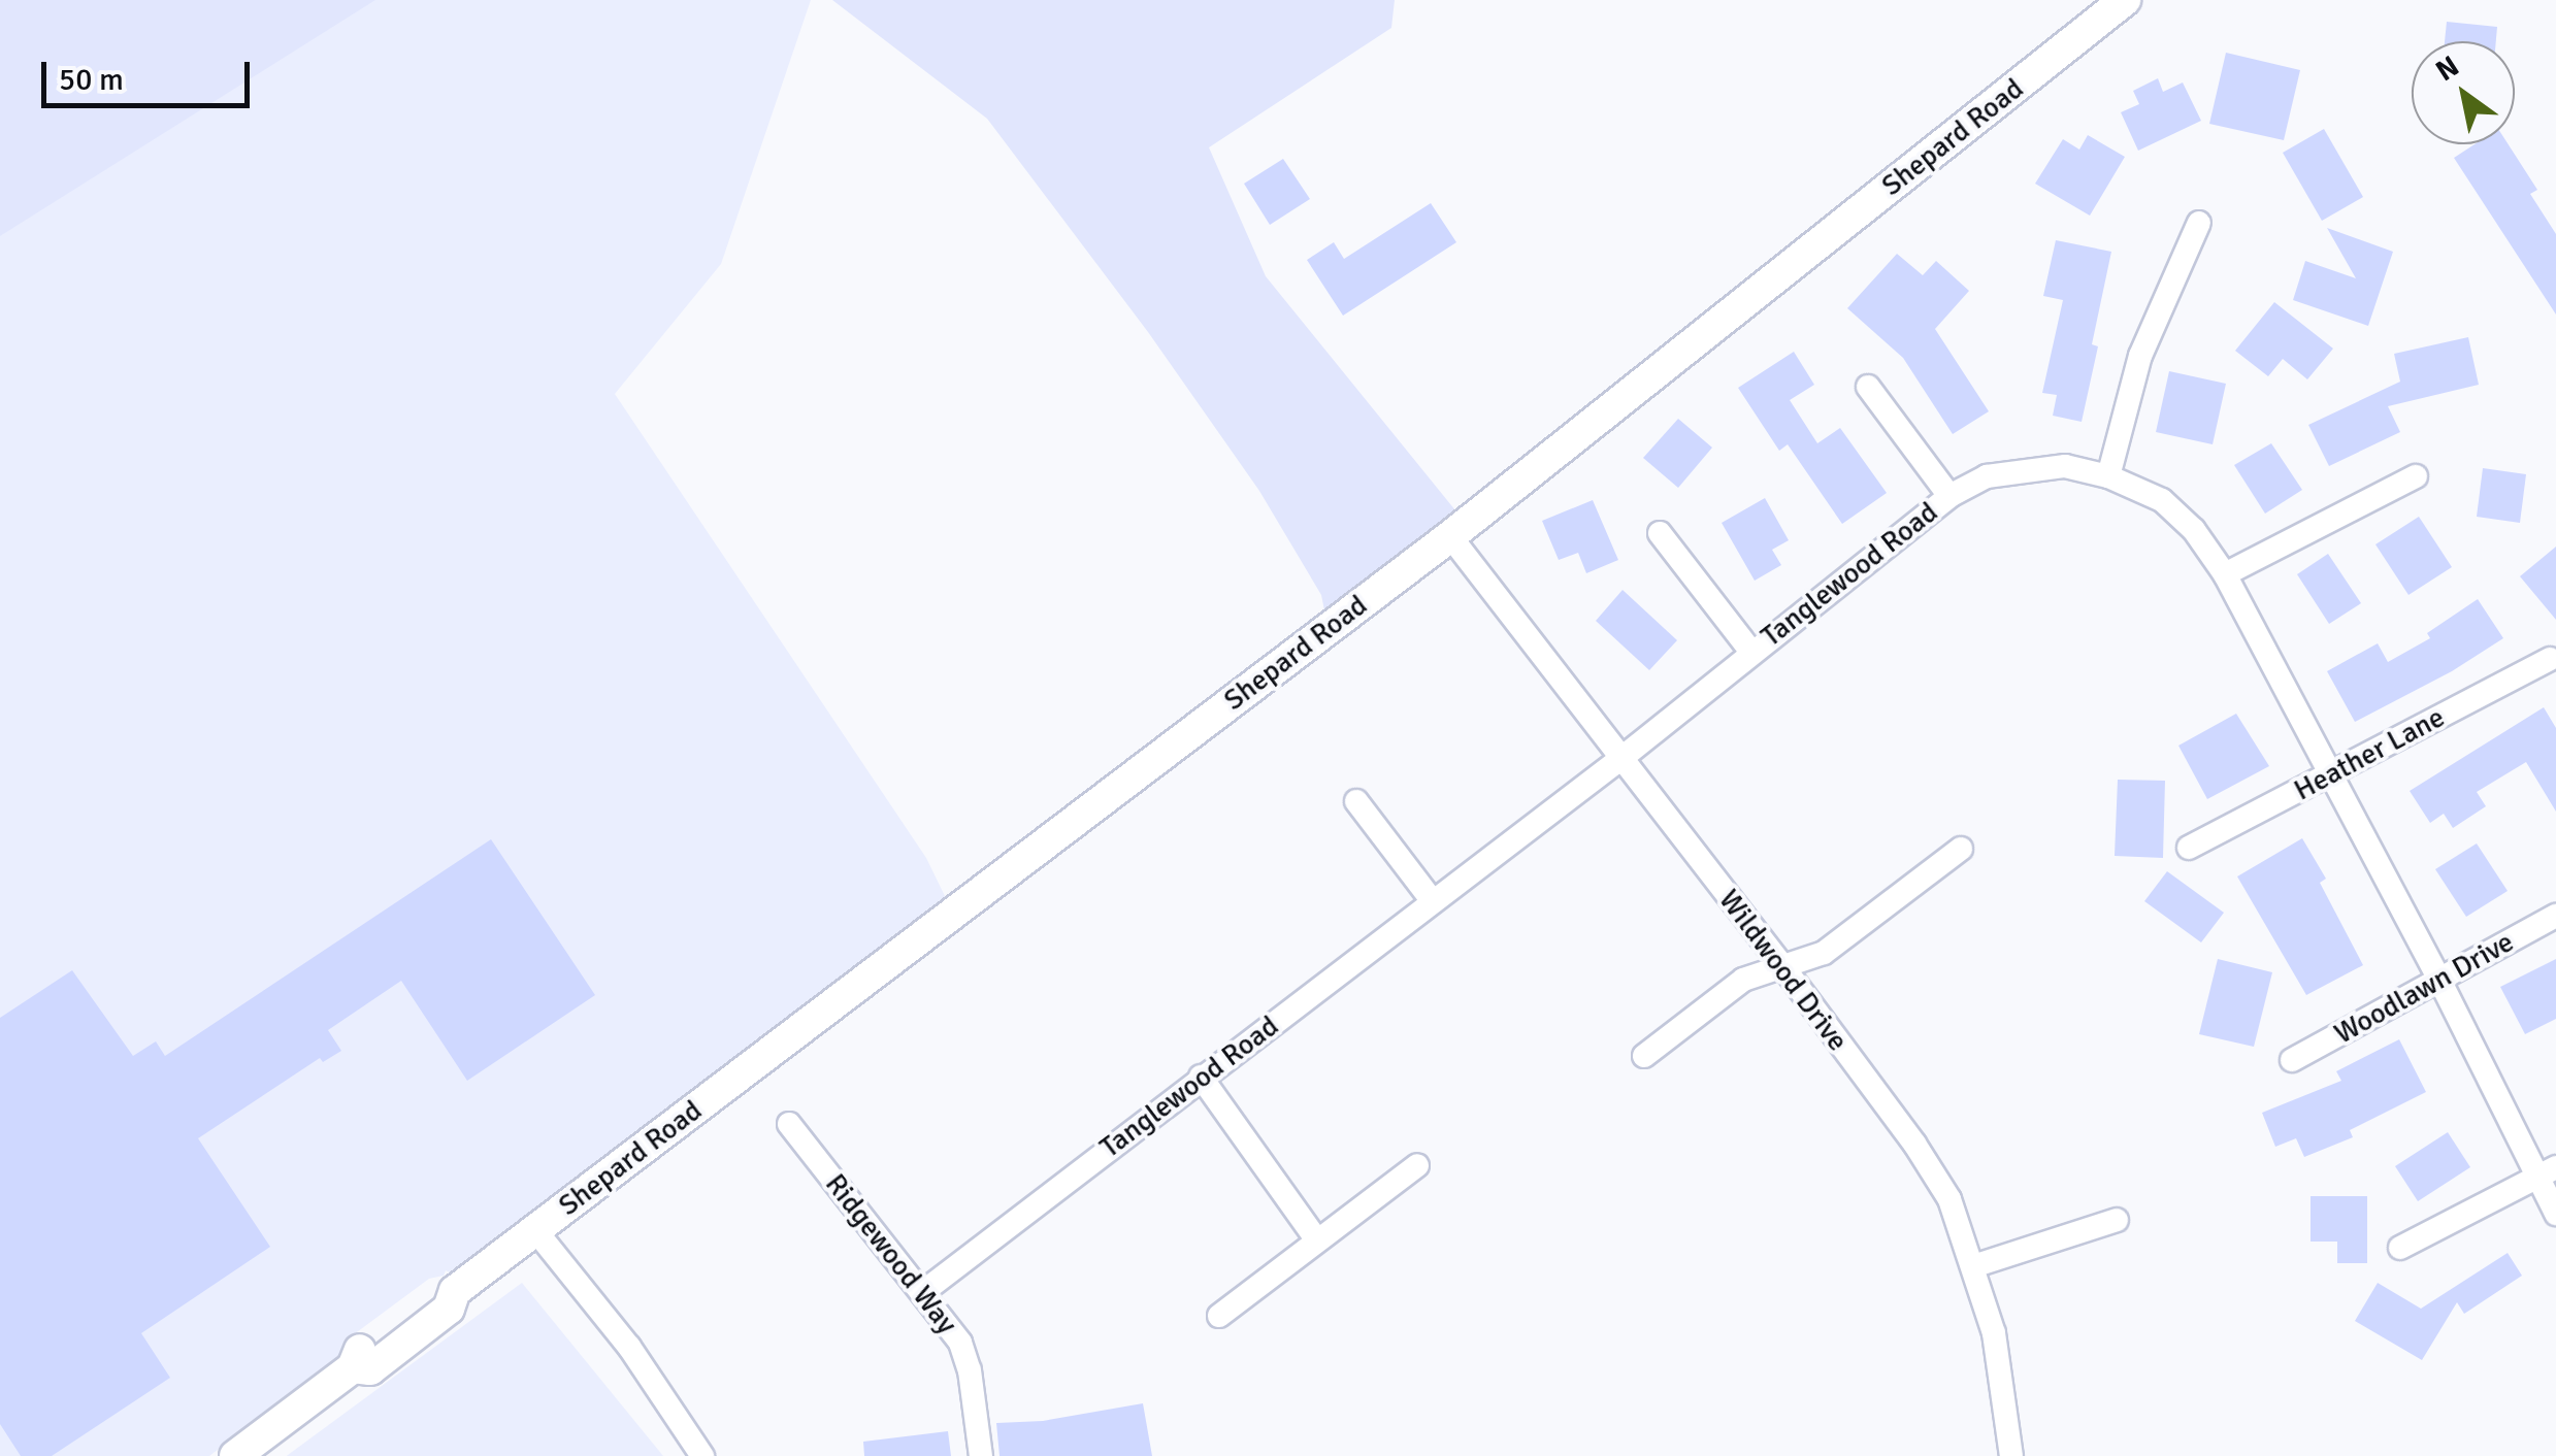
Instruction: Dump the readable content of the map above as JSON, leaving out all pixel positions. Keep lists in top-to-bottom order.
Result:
{
  "streets": {
    "street": [
      "Shepard Road",
      "Tanglewood Road",
      "Heather Lane",
      "Wildwood Drive",
      "Woodlawn Drive",
      "Ridgewood Way"
    ]
  },
  "crossings": [
    ["Shepard Road", "Wildwood Drive"],
    ["Tanglewood Road", "Heather Lane"],
    ["Tanglewood Road", "Wildwood Drive"],
    ["Tanglewood Road", "Woodlawn Drive"],
    ["Tanglewood Road", "Ridgewood Way"]
  ],
  "scale_bar": "50 m",
  "north": "top left"
}
